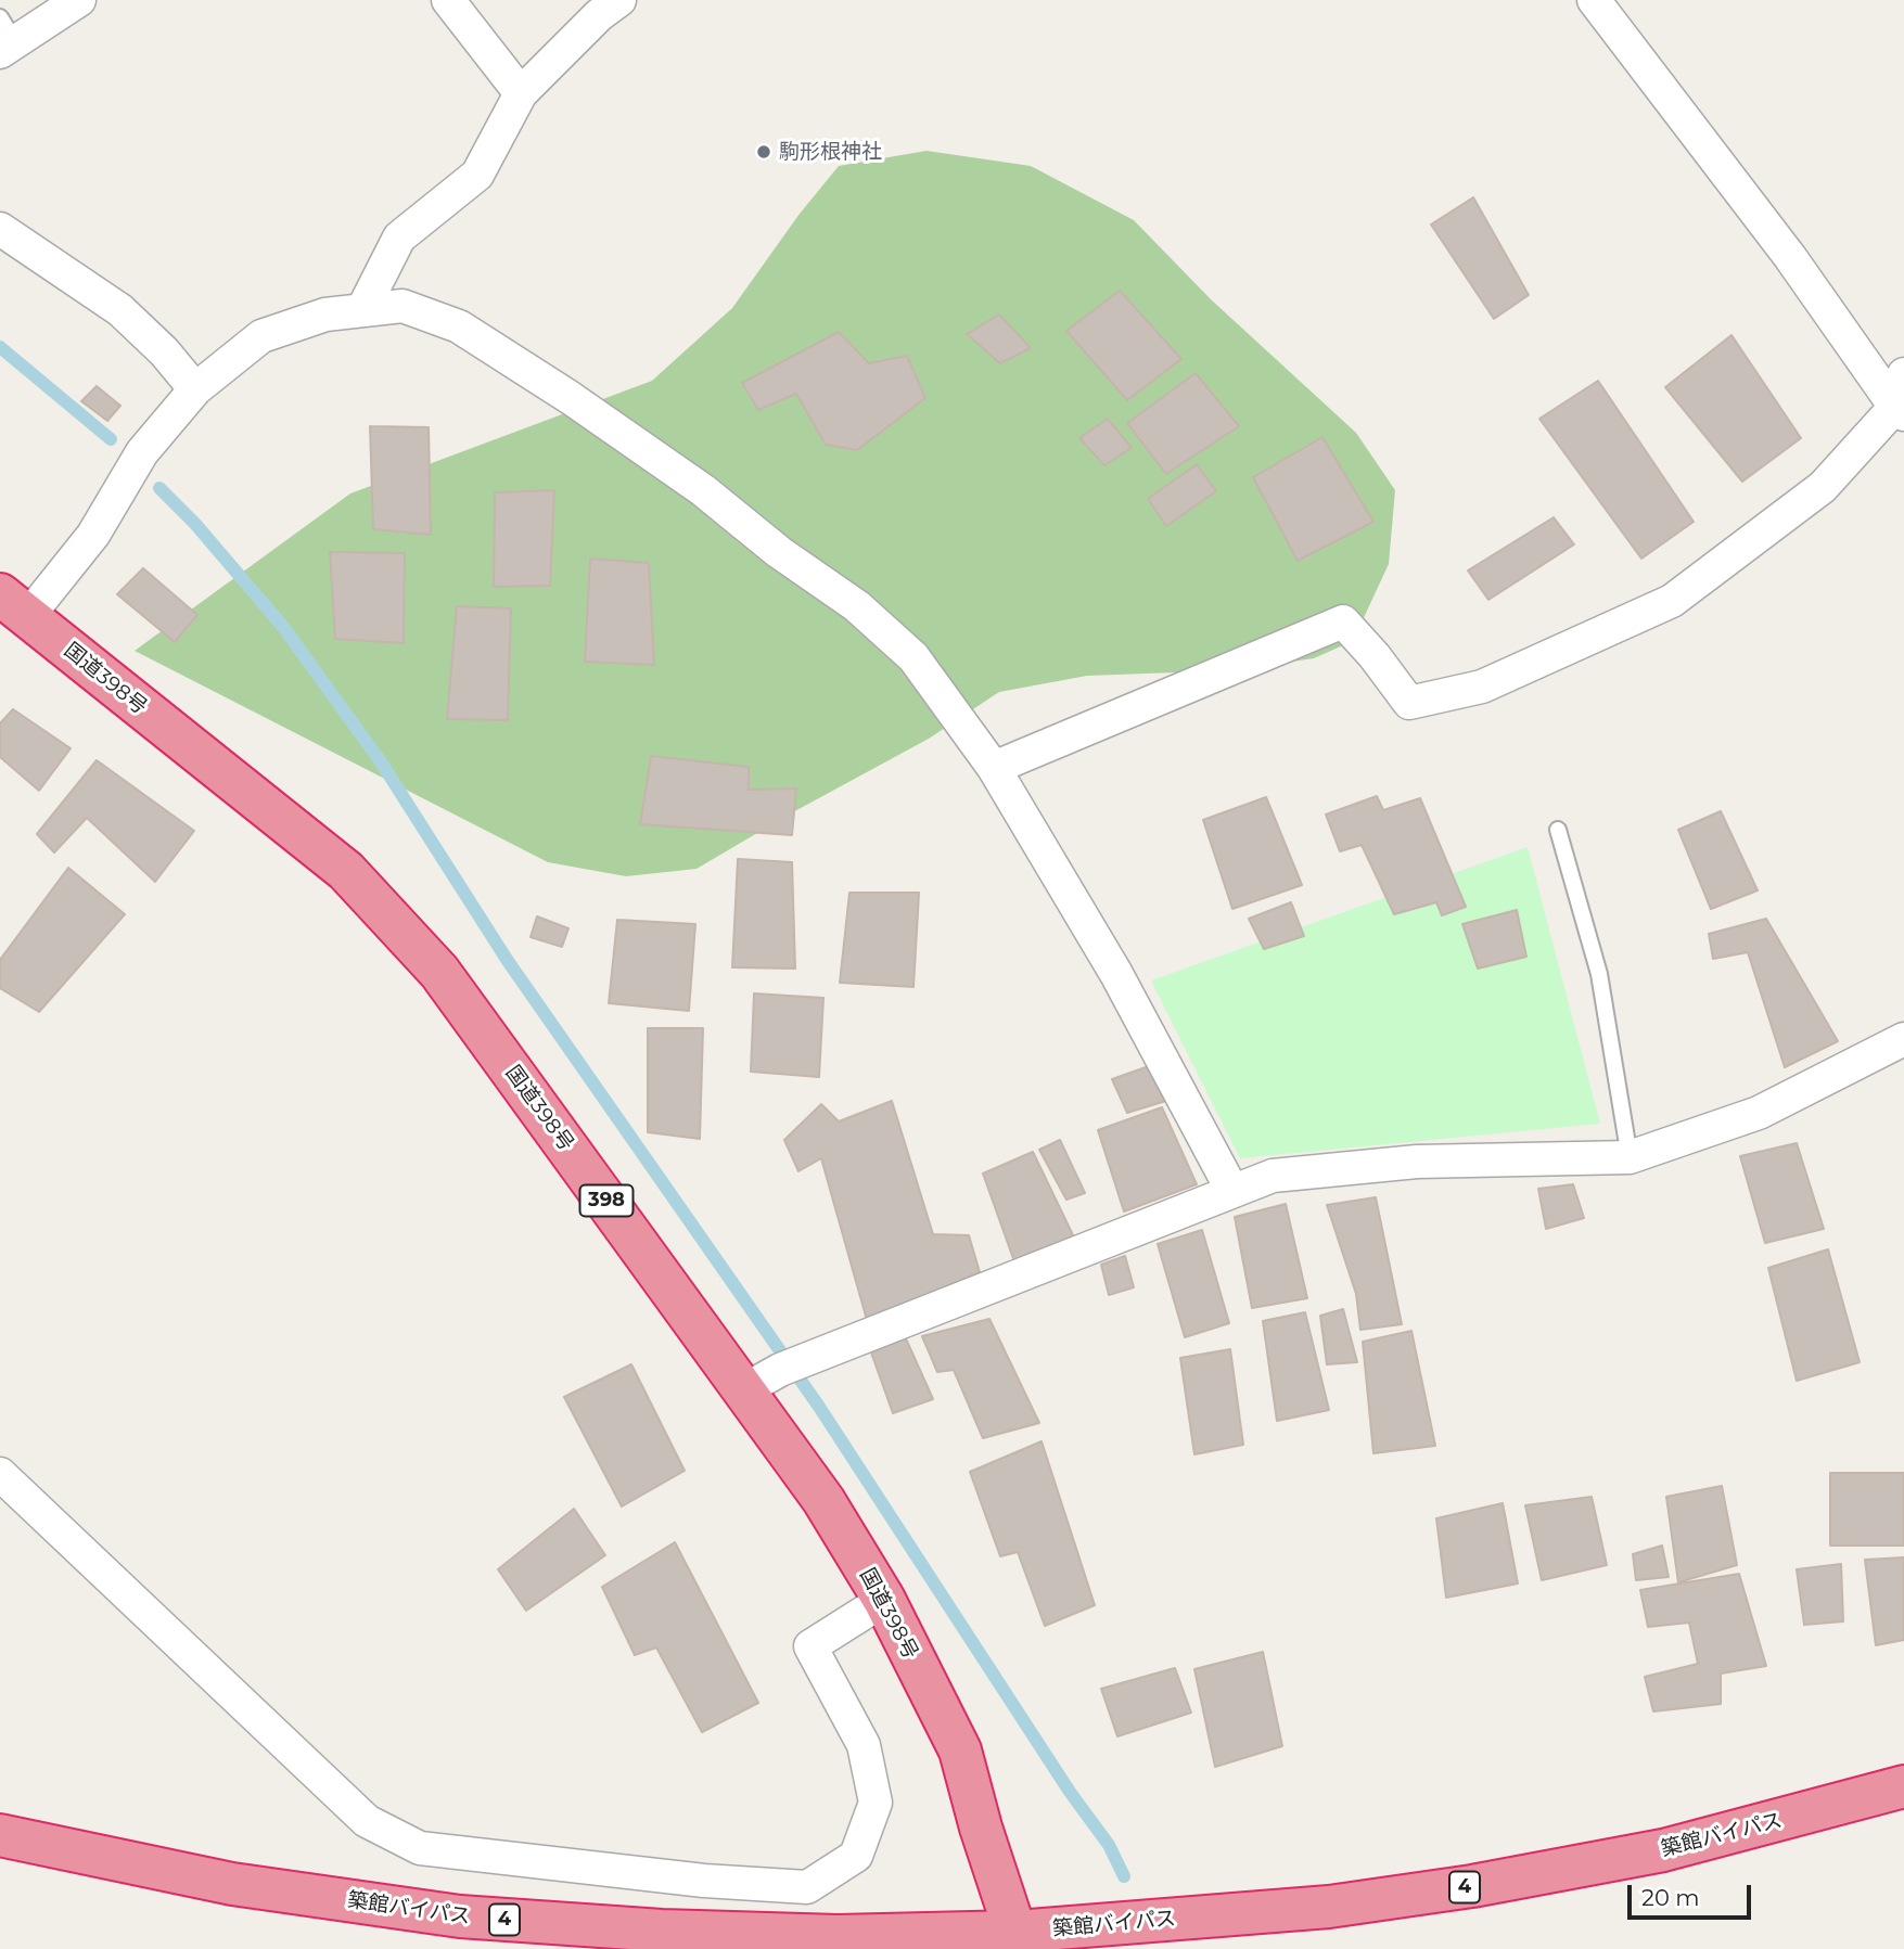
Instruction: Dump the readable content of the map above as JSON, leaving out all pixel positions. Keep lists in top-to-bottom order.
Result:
{
  "streets": {
    "highway": [
      "国道398号",
      "398",
      "築館バイパス",
      "4"
    ]
  },
  "crossings": [
    ["国道398号", "築館バイパス"]
  ],
  "places": ["駒形根神社"],
  "scale_bar": "20 m"
}
